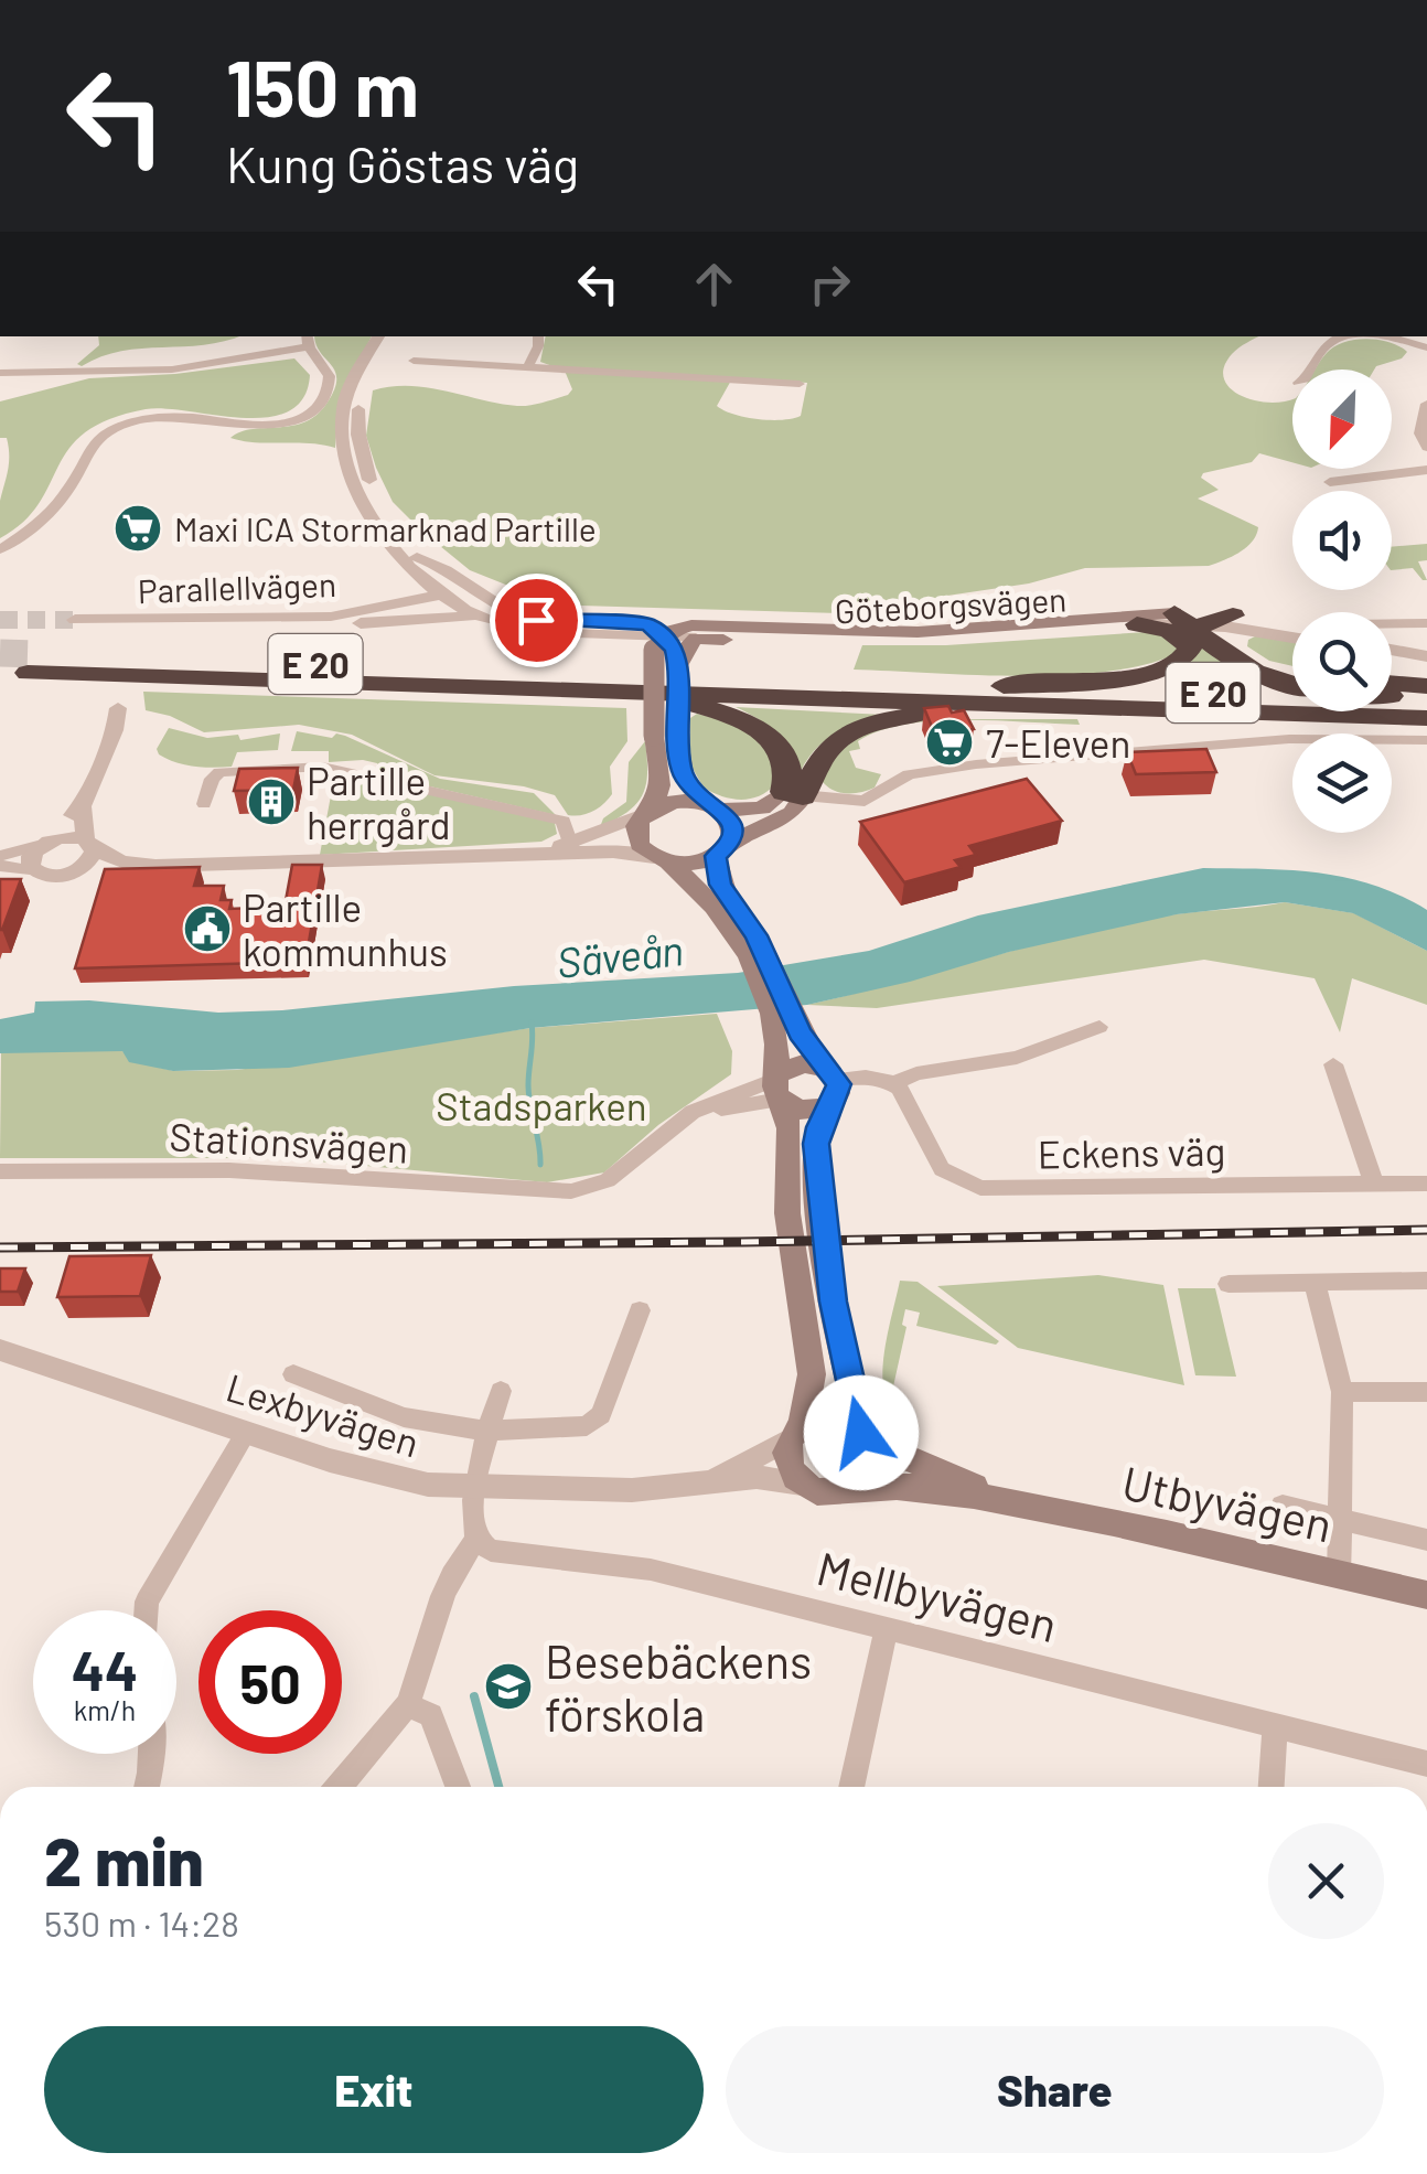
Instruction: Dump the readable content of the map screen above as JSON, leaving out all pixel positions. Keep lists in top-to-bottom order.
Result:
{
  "streets": {
    "highway": ["E 20"],
    "main road": ["Göteborgsvägen", "Utbyvägen"],
    "street": [
      "Parallellvägen",
      "Stationsvägen",
      "Eckens väg",
      "Lexbyvägen",
      "Mellbyvägen"
    ]
  },
  "crossings": [
    ["Lexbyvägen", "Utbyvägen"]
  ],
  "water": ["Säveån"],
  "parks": ["Stadsparken"],
  "places": {
    "supermarket": ["Maxi ICA Stormarknad Partille", "7-Eleven"],
    "building": ["Partille herrgård"],
    "public building": ["Partille kommunhus"],
    "school or university": ["Besebäckens förskola"]
  },
  "north": "bottom left",
  "page": {
    "turn": ["150 m", "Kung Göstas väg"],
    "speed": "44 km/h",
    "limit": "50",
    "heading": ["2 min", "530 m · 14:28"],
    "buttons": ["Exit", "Share"]
  }
}
